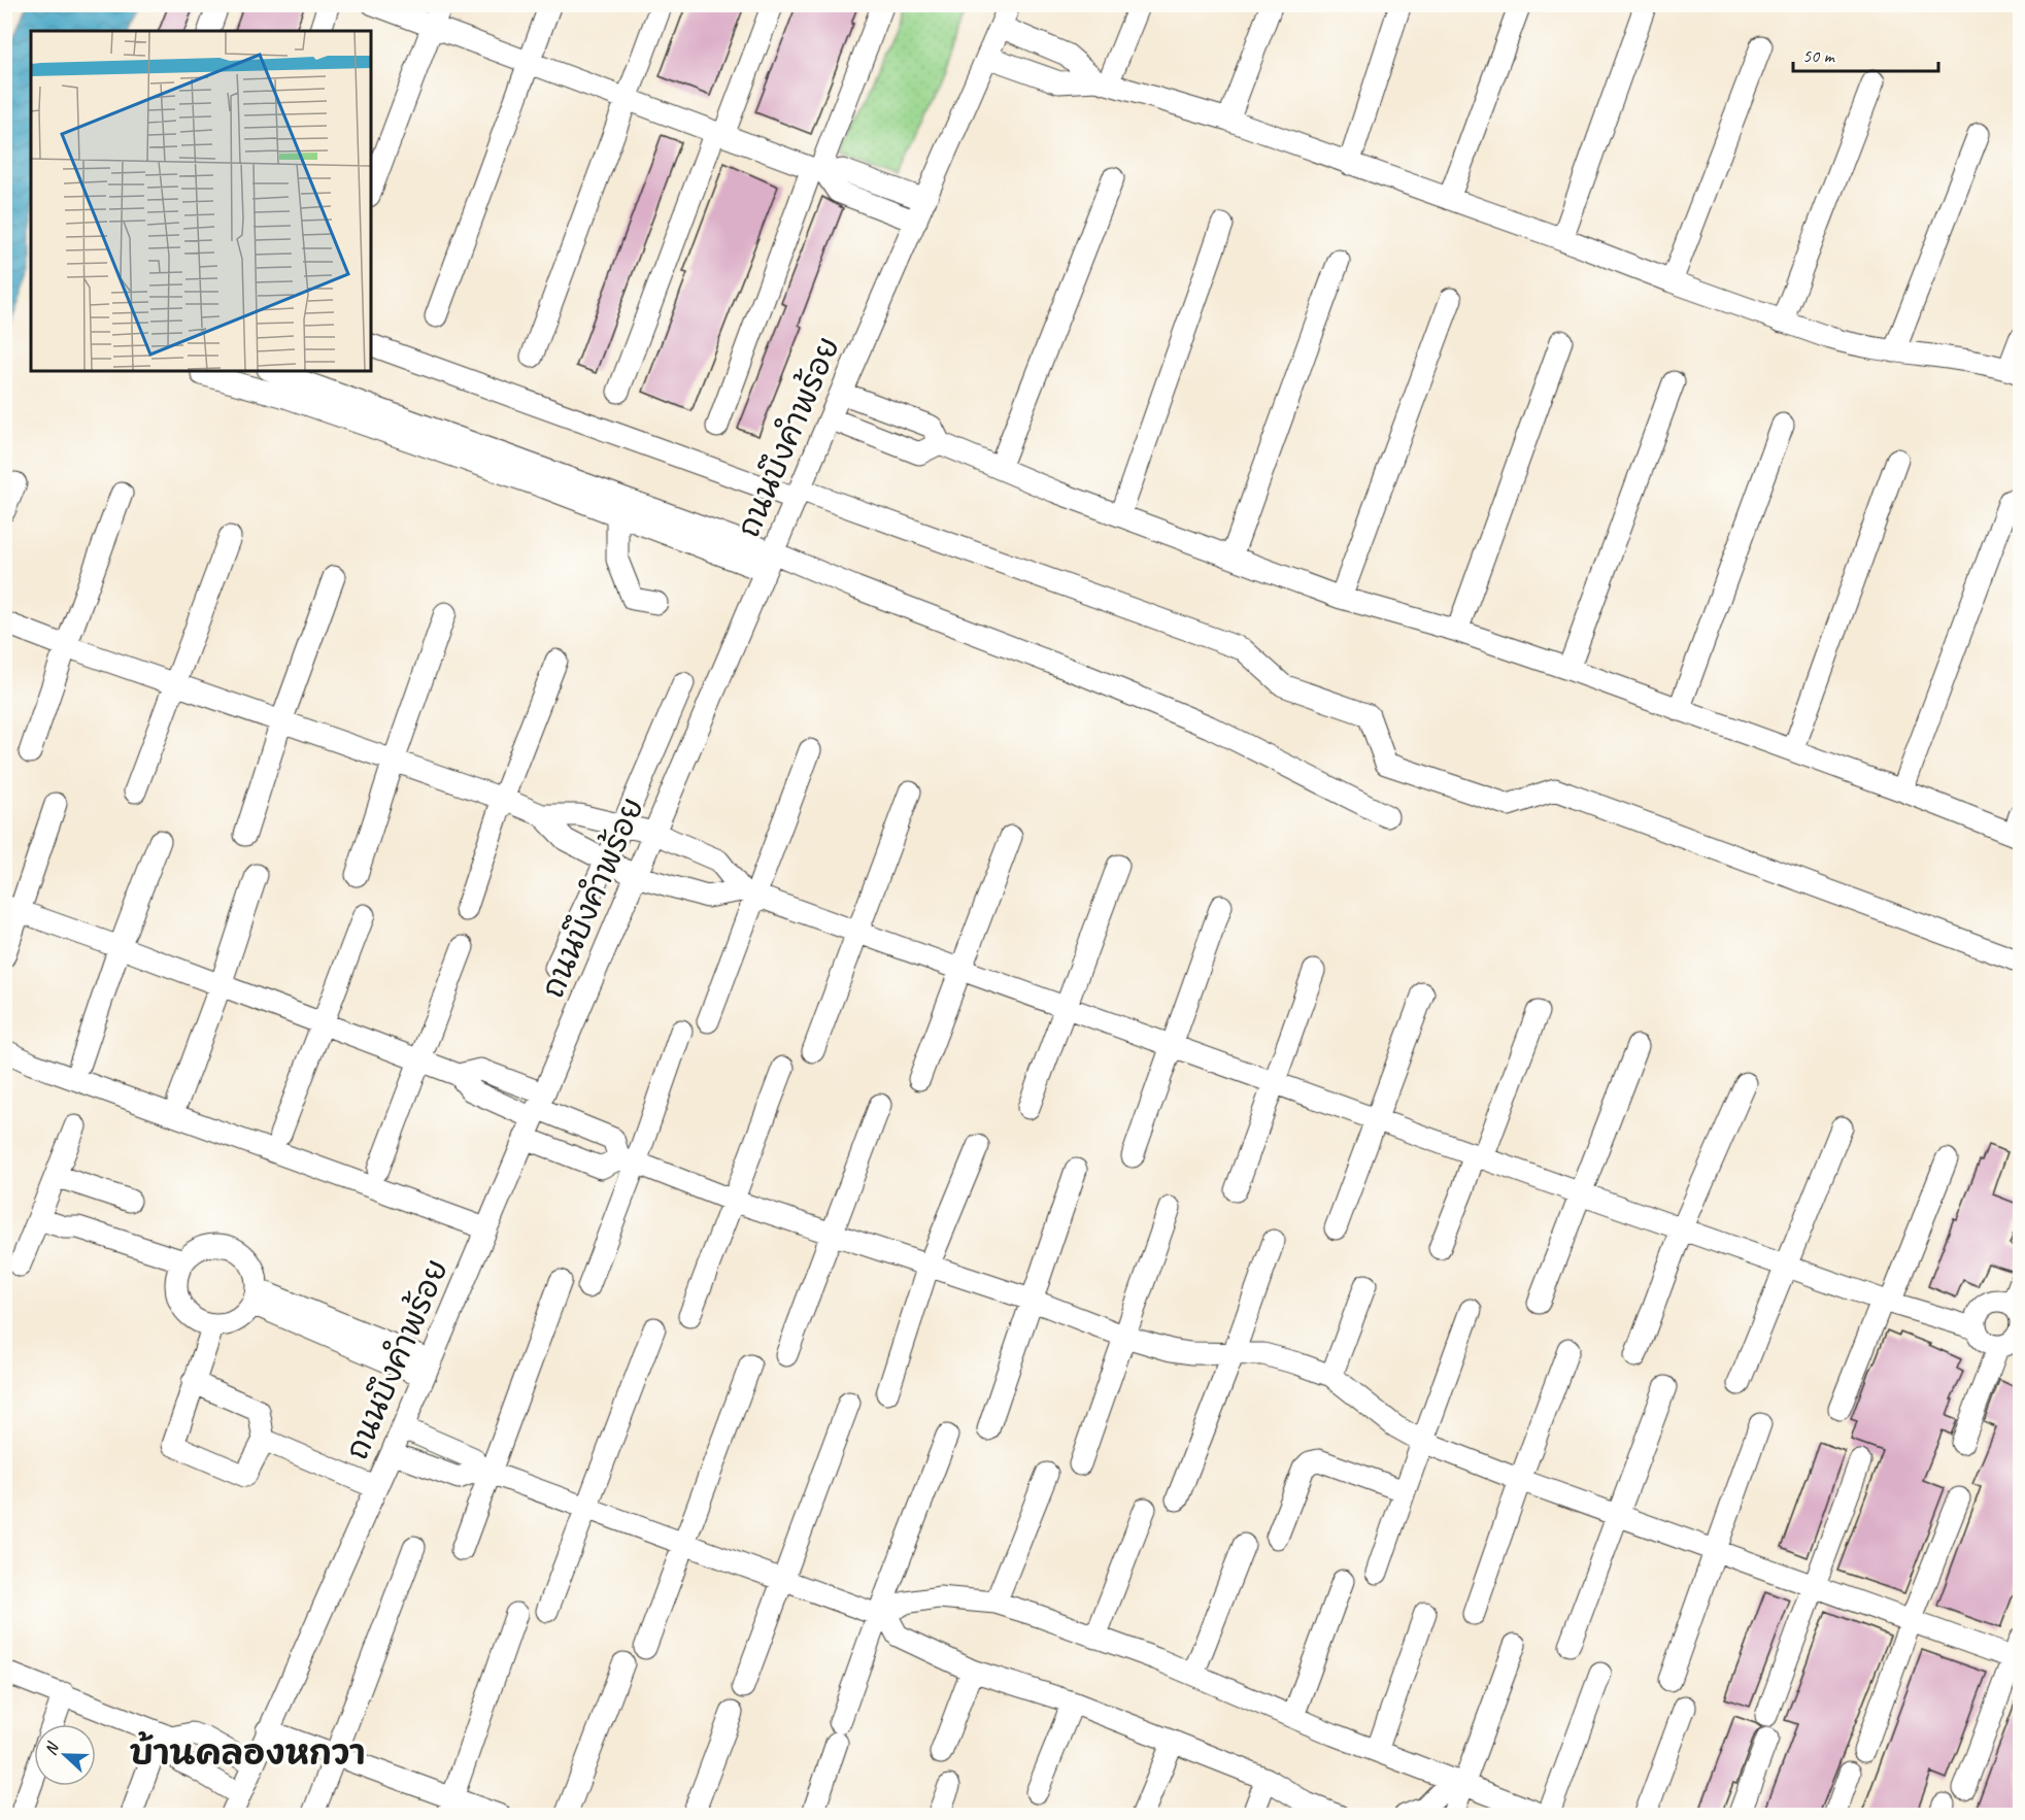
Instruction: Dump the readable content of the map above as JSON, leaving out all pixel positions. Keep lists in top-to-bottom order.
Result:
{
  "streets": {
    "street": ["ถนนบึงคำพร้อย"]
  },
  "districts": ["บ้านคลองหกวา"],
  "scale_bar": "50 m",
  "north": "left"
}
